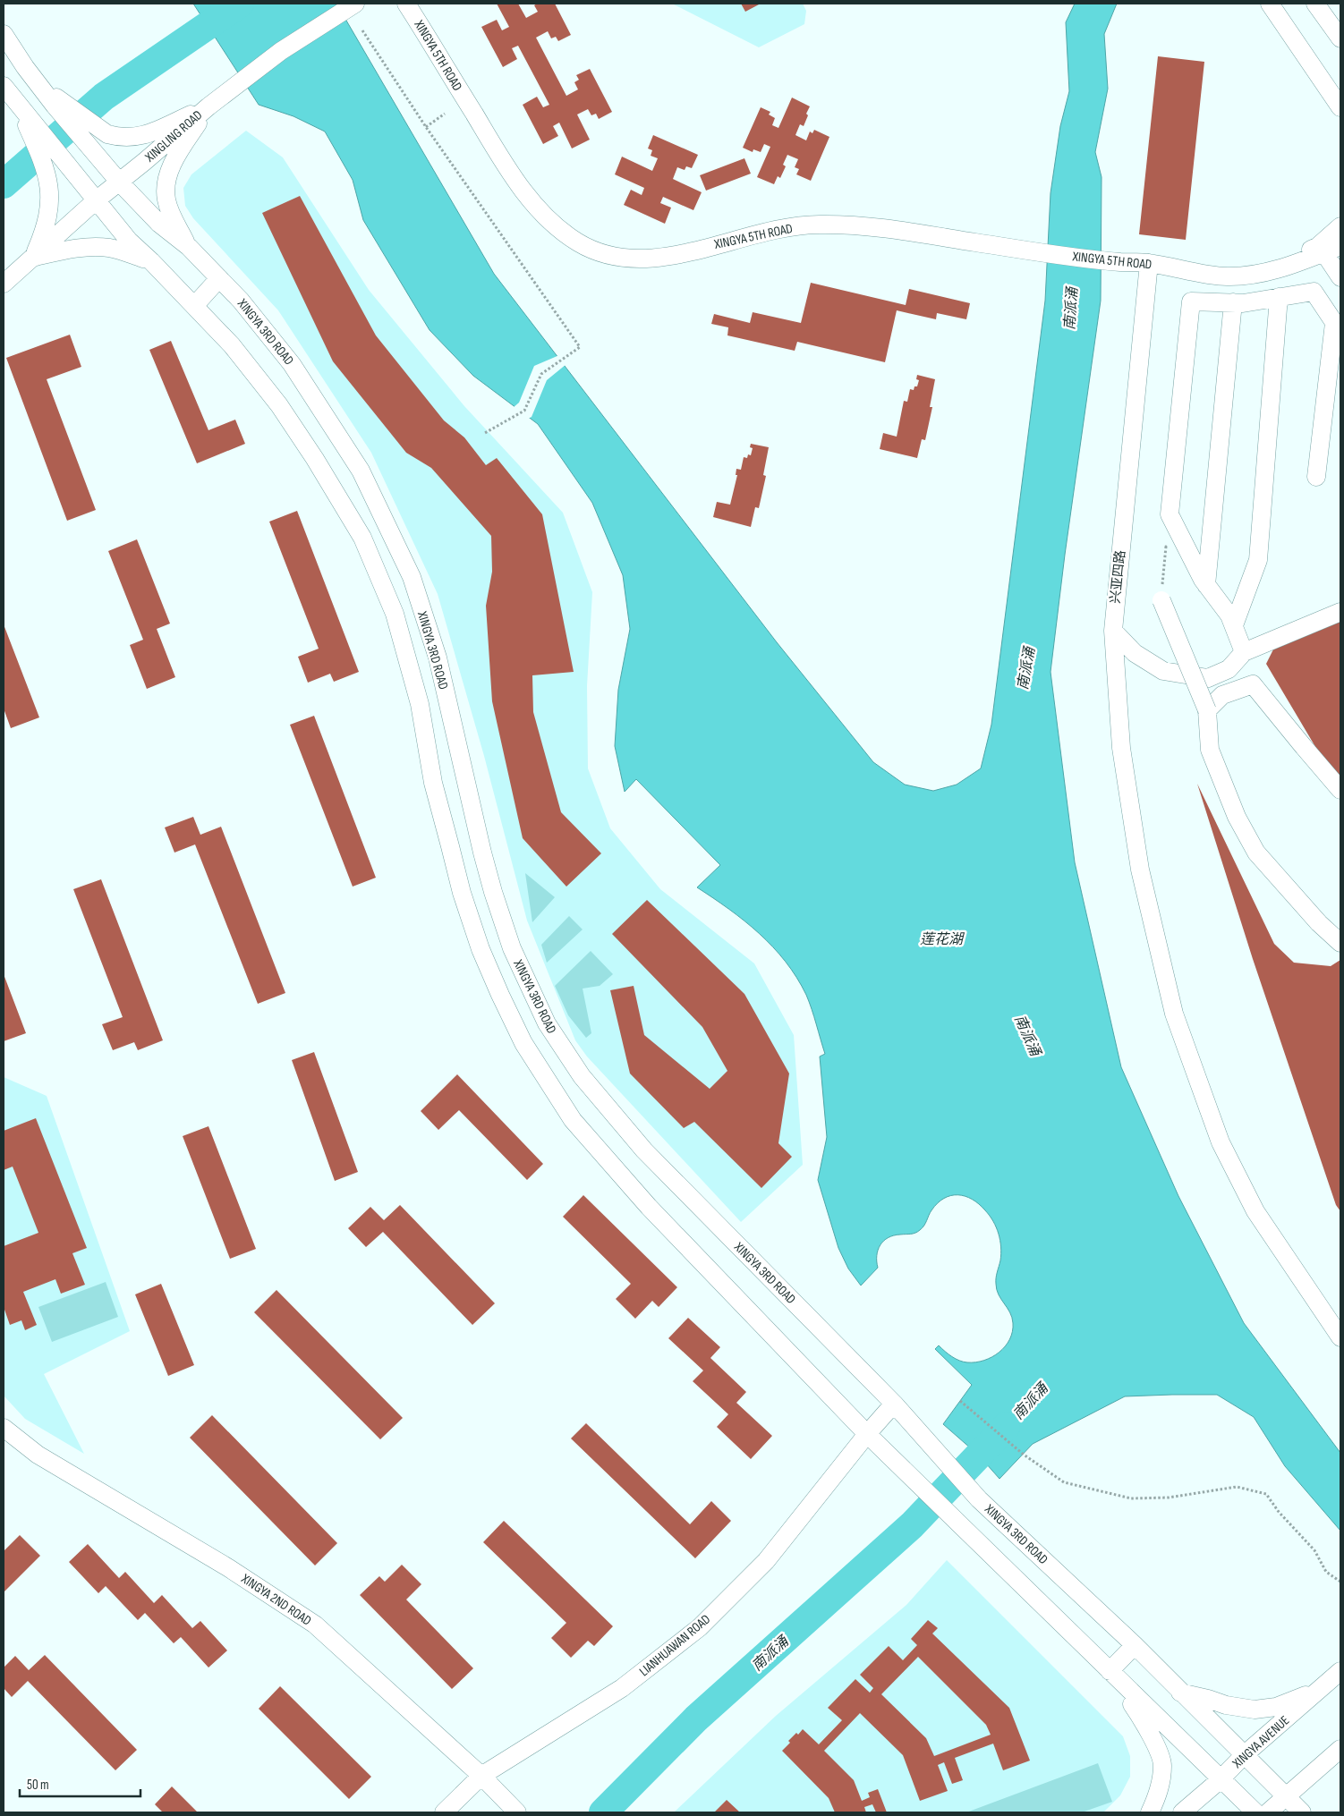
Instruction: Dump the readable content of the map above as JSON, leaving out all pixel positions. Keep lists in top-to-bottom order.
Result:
{
  "streets": {
    "street": [
      "XINGYA 5TH ROAD",
      "XINGLING ROAD",
      "XINGYA 3RD ROAD",
      "兴亚四路",
      "XINGYA 2ND ROAD",
      "LIANHUAWAN ROAD",
      "XINGYA AVENUE"
    ]
  },
  "crossings": [
    ["XINGYA 5TH ROAD", "兴亚四路"],
    ["XINGLING ROAD", "XINGYA 3RD ROAD"],
    ["XINGYA 3RD ROAD", "LIANHUAWAN ROAD"],
    ["XINGYA 3RD ROAD", "XINGYA AVENUE"],
    ["XINGYA 2ND ROAD", "LIANHUAWAN ROAD"]
  ],
  "water": ["南派涌", "莲花湖"],
  "scale_bar": "50 m"
}
